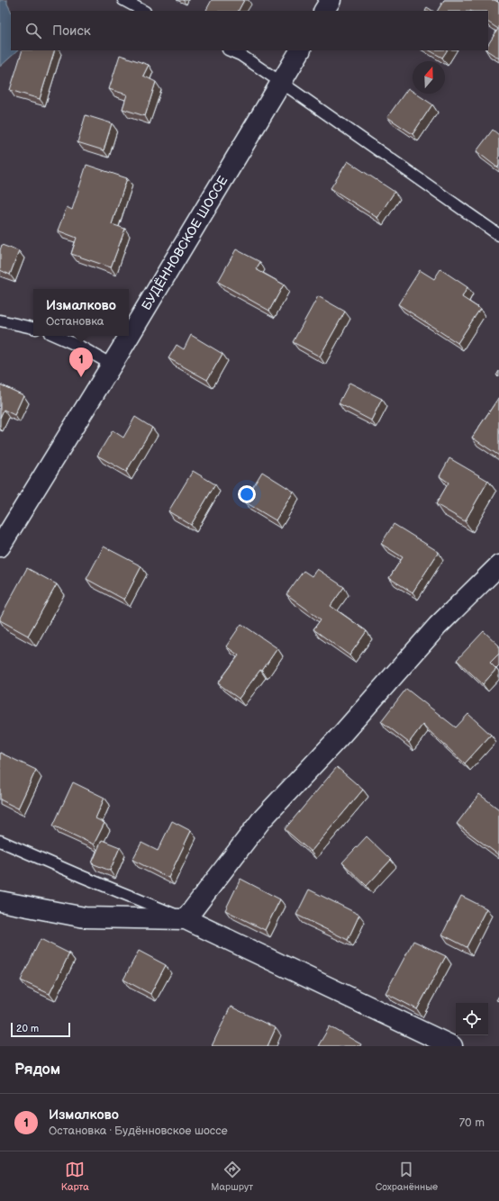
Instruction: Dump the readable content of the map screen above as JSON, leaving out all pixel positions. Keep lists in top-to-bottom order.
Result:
{
  "streets": {
    "street": ["БУДЁННОВСКОЕ ШОССЕ"]
  },
  "scale_bar": "20 m",
  "north": "top",
  "page": {
    "search": "Поиск",
    "popup": ["Измалково", "Остановка"],
    "pins": "1",
    "scale": "20 m",
    "heading": "Рядом",
    "list": [
      {
        "mark": "1",
        "name": "Измалково",
        "note": "Остановка · Будённовское шоссе",
        "value": "70 m"
      }
    ],
    "nav": ["Карта", "Маршрут", "Сохранённые"]
  }
}
